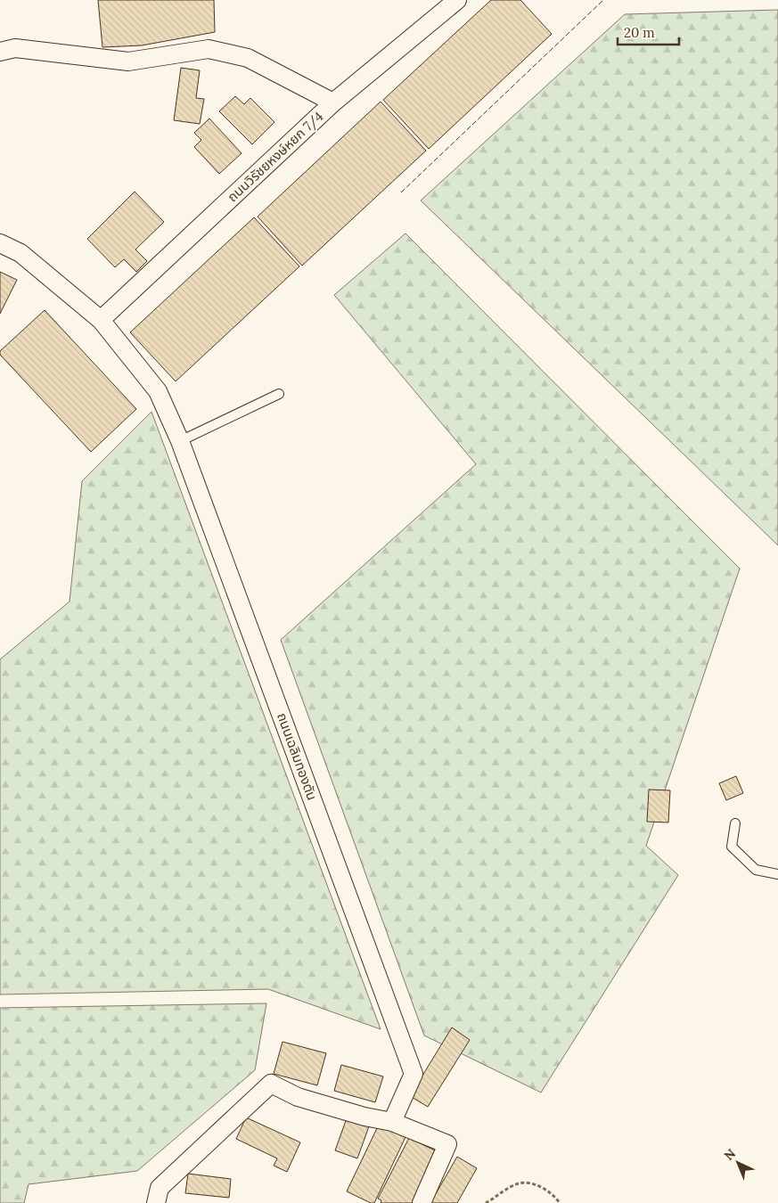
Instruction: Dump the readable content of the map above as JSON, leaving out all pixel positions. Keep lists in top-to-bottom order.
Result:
{
  "streets": {
    "street": ["ถนนวิรัชยหงษ์หยก 7/4", "ถนนเฉลิมทองตัน"]
  },
  "crossings": [
    ["ถนนวิรัชยหงษ์หยก 7/4", "ถนนเฉลิมทองตัน"]
  ],
  "scale_bar": "20 m",
  "north": "top left"
}
